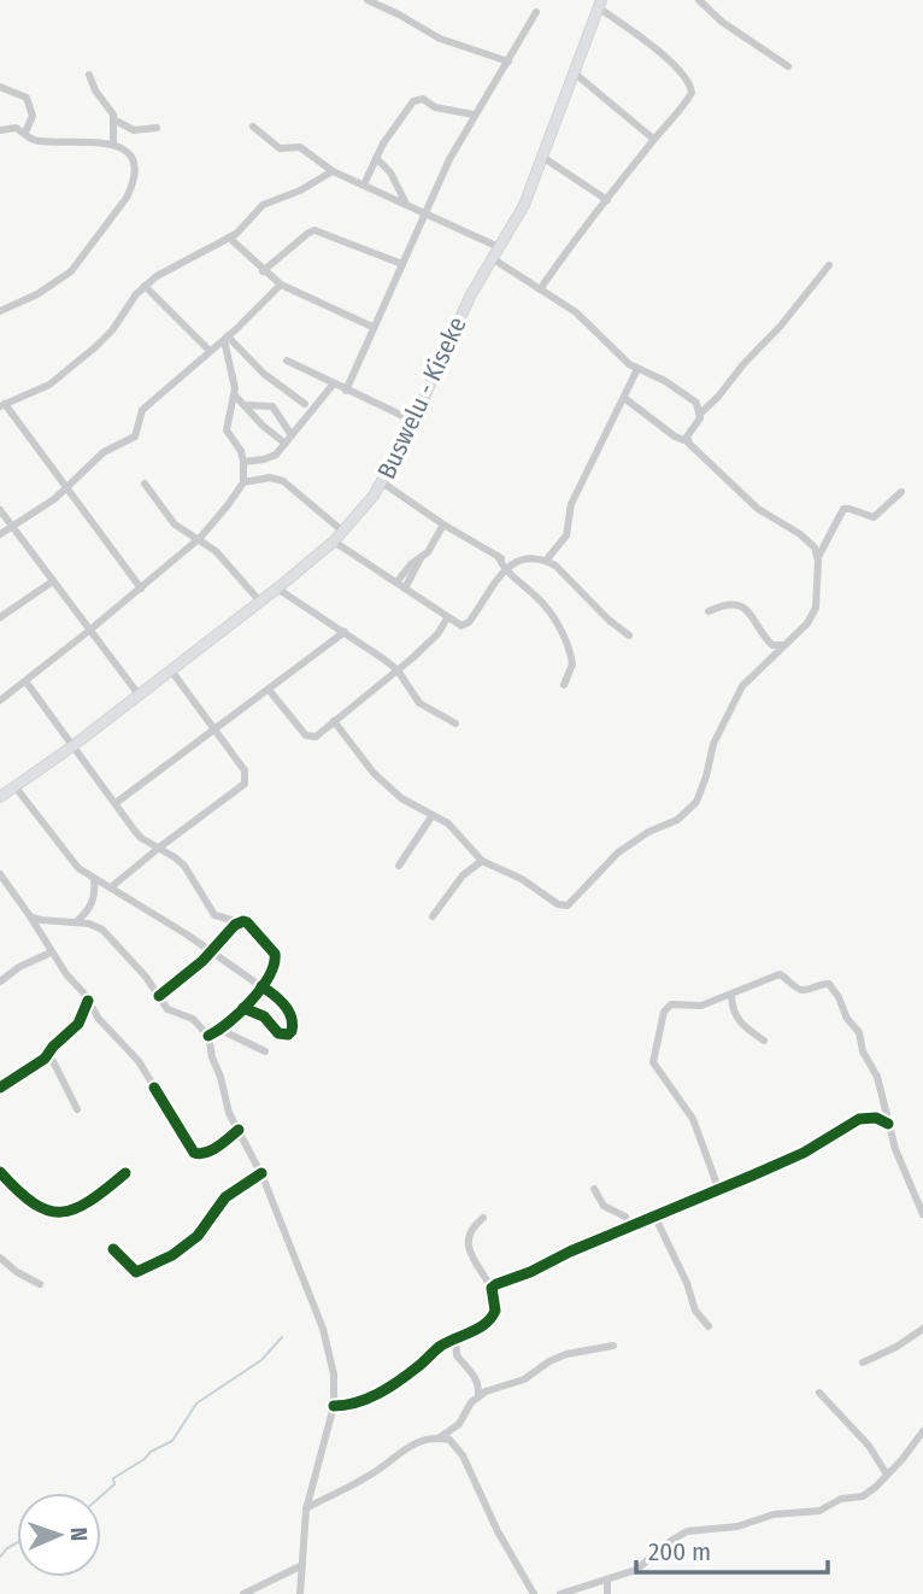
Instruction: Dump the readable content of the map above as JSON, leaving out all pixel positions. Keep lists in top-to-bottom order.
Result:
{
  "streets": {
    "main road": ["Buswelu - Kiseke"]
  },
  "scale_bar": "200 m",
  "north": "right"
}
